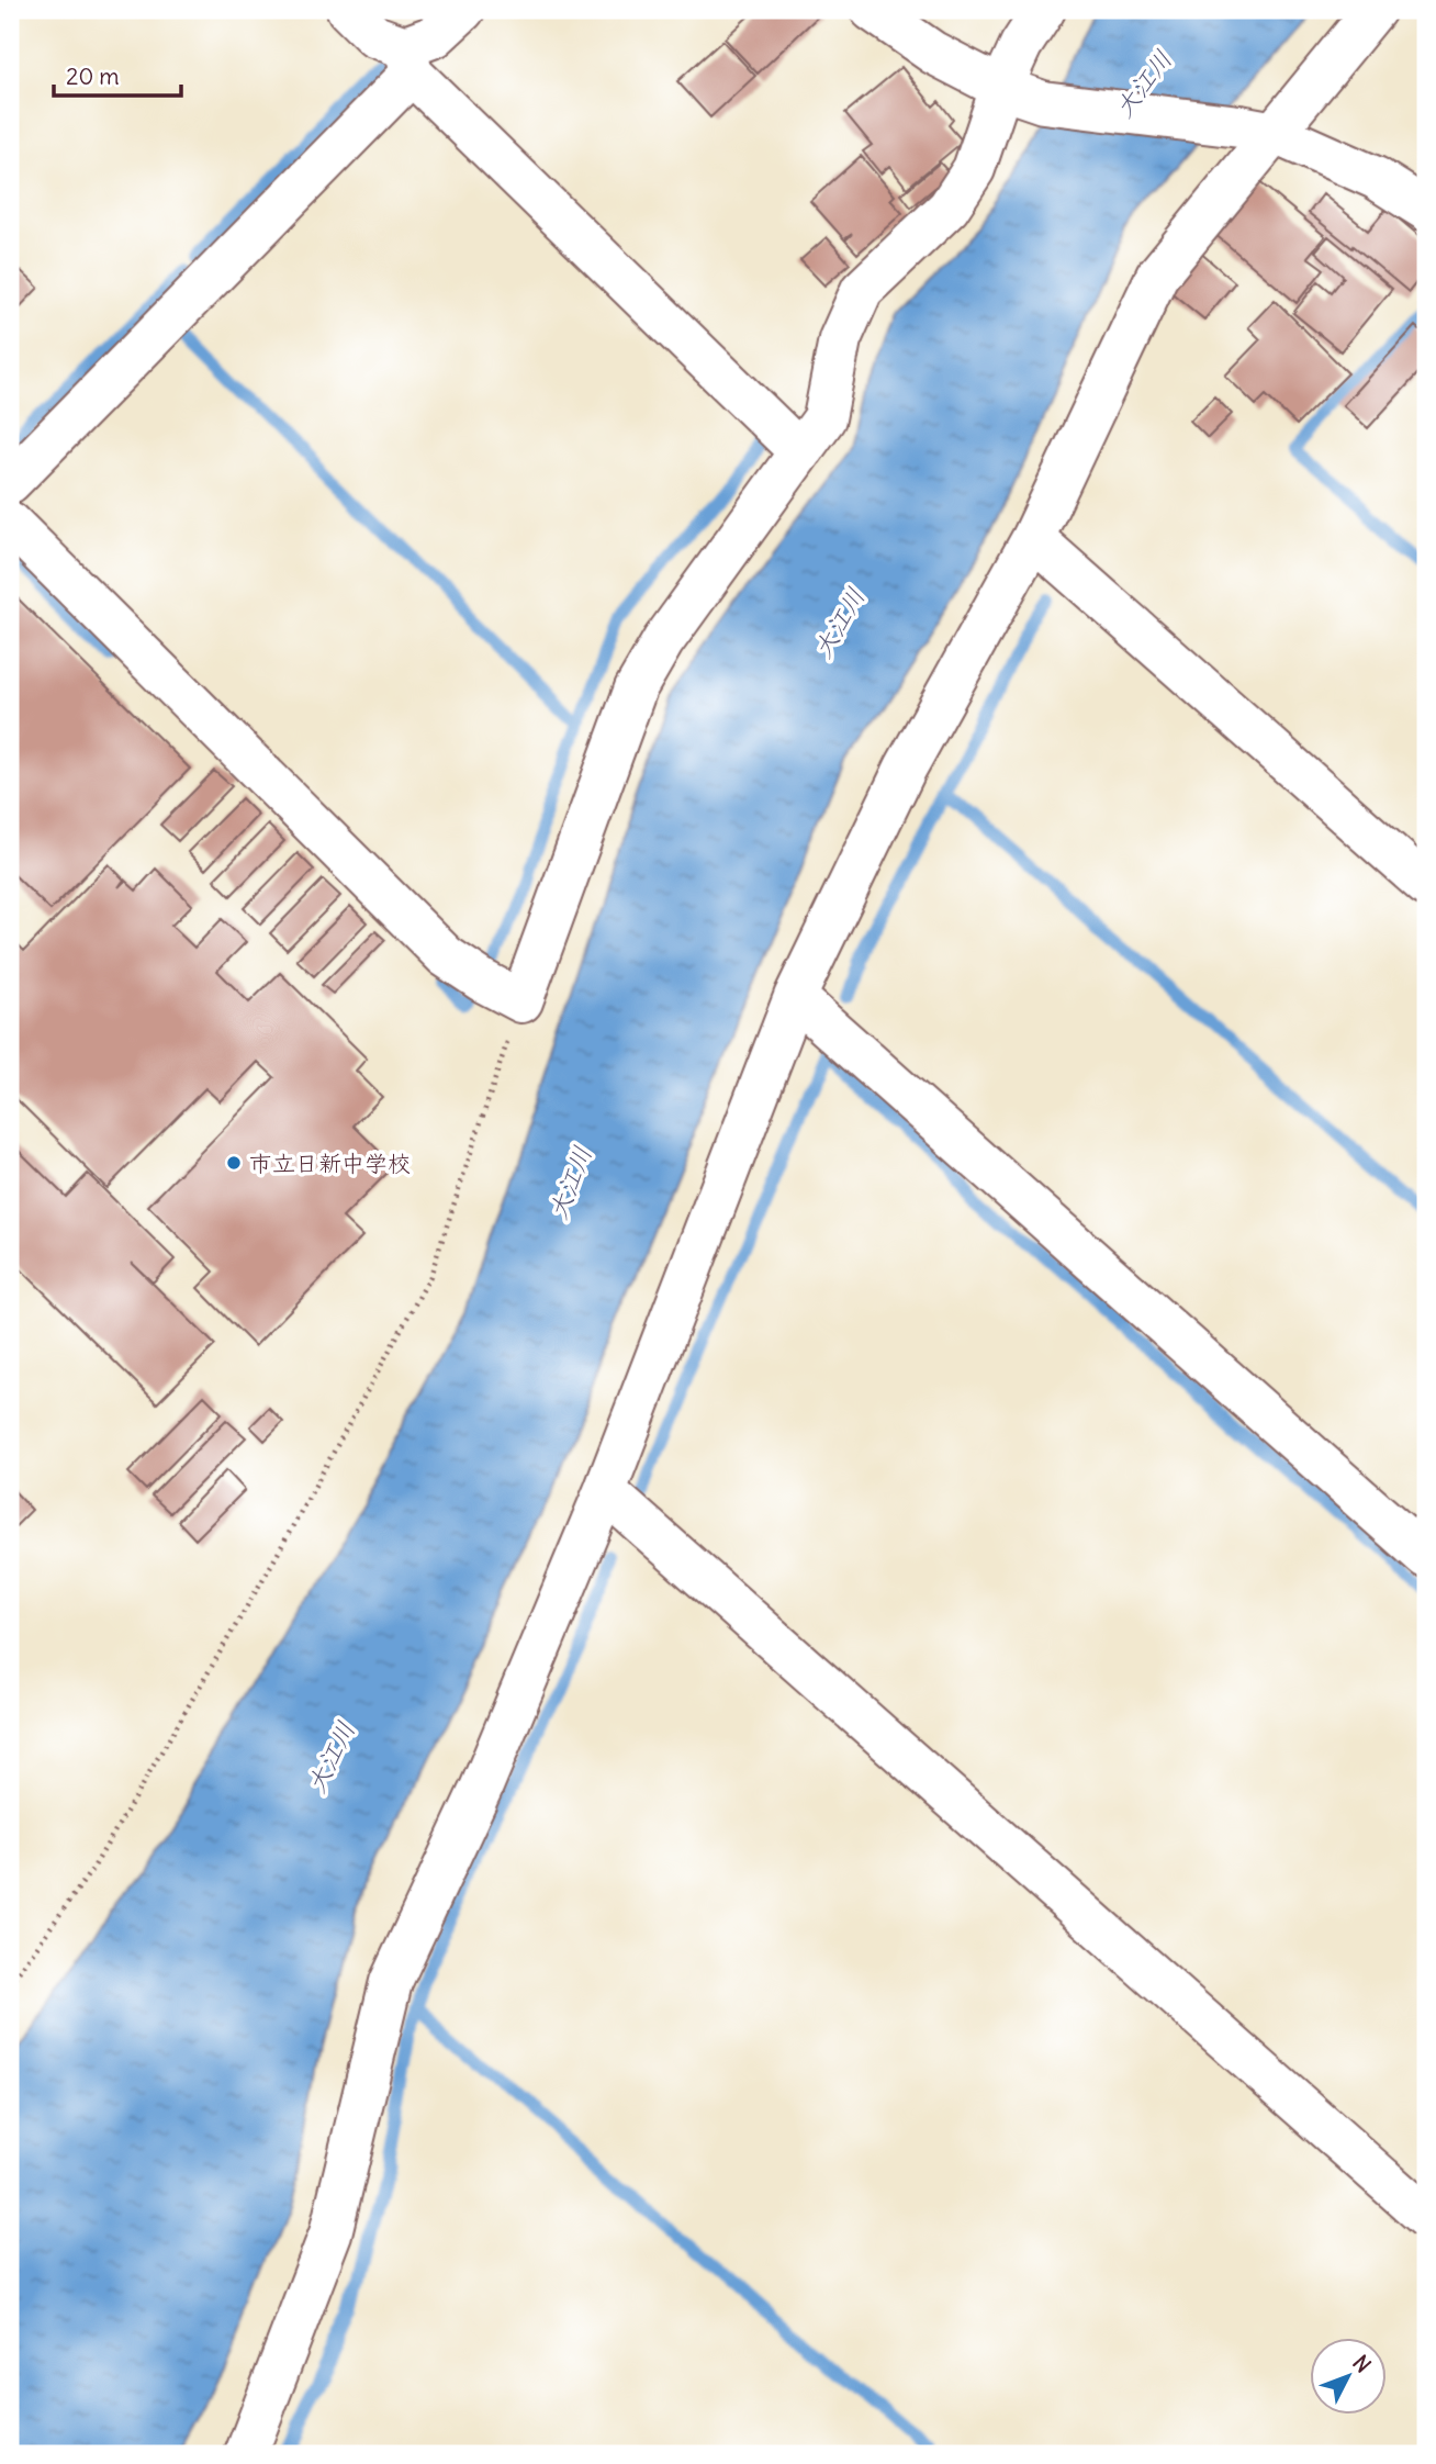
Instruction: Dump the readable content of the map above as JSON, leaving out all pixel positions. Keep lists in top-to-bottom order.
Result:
{
  "water": ["大江川"],
  "places": ["市立日新中学校"],
  "scale_bar": "20 m",
  "north": "top right"
}
